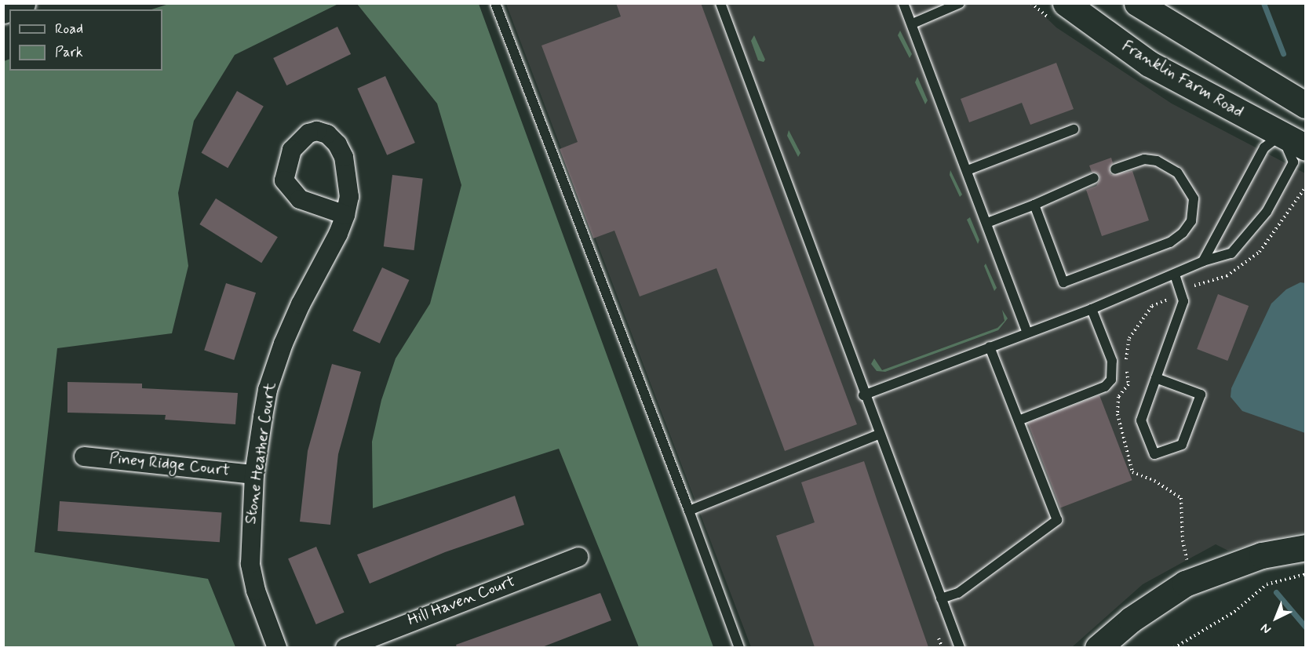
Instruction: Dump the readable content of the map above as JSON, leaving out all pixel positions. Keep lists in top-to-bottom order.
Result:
{
  "streets": {
    "main road": ["Franklin Farm Road"],
    "street": ["Stone Heather Court", "Piney Ridge Court", "Hill Haven Court"]
  },
  "crossings": [
    ["Stone Heather Court", "Piney Ridge Court"]
  ],
  "legend": ["Road", "Park"],
  "north": "bottom left"
}
